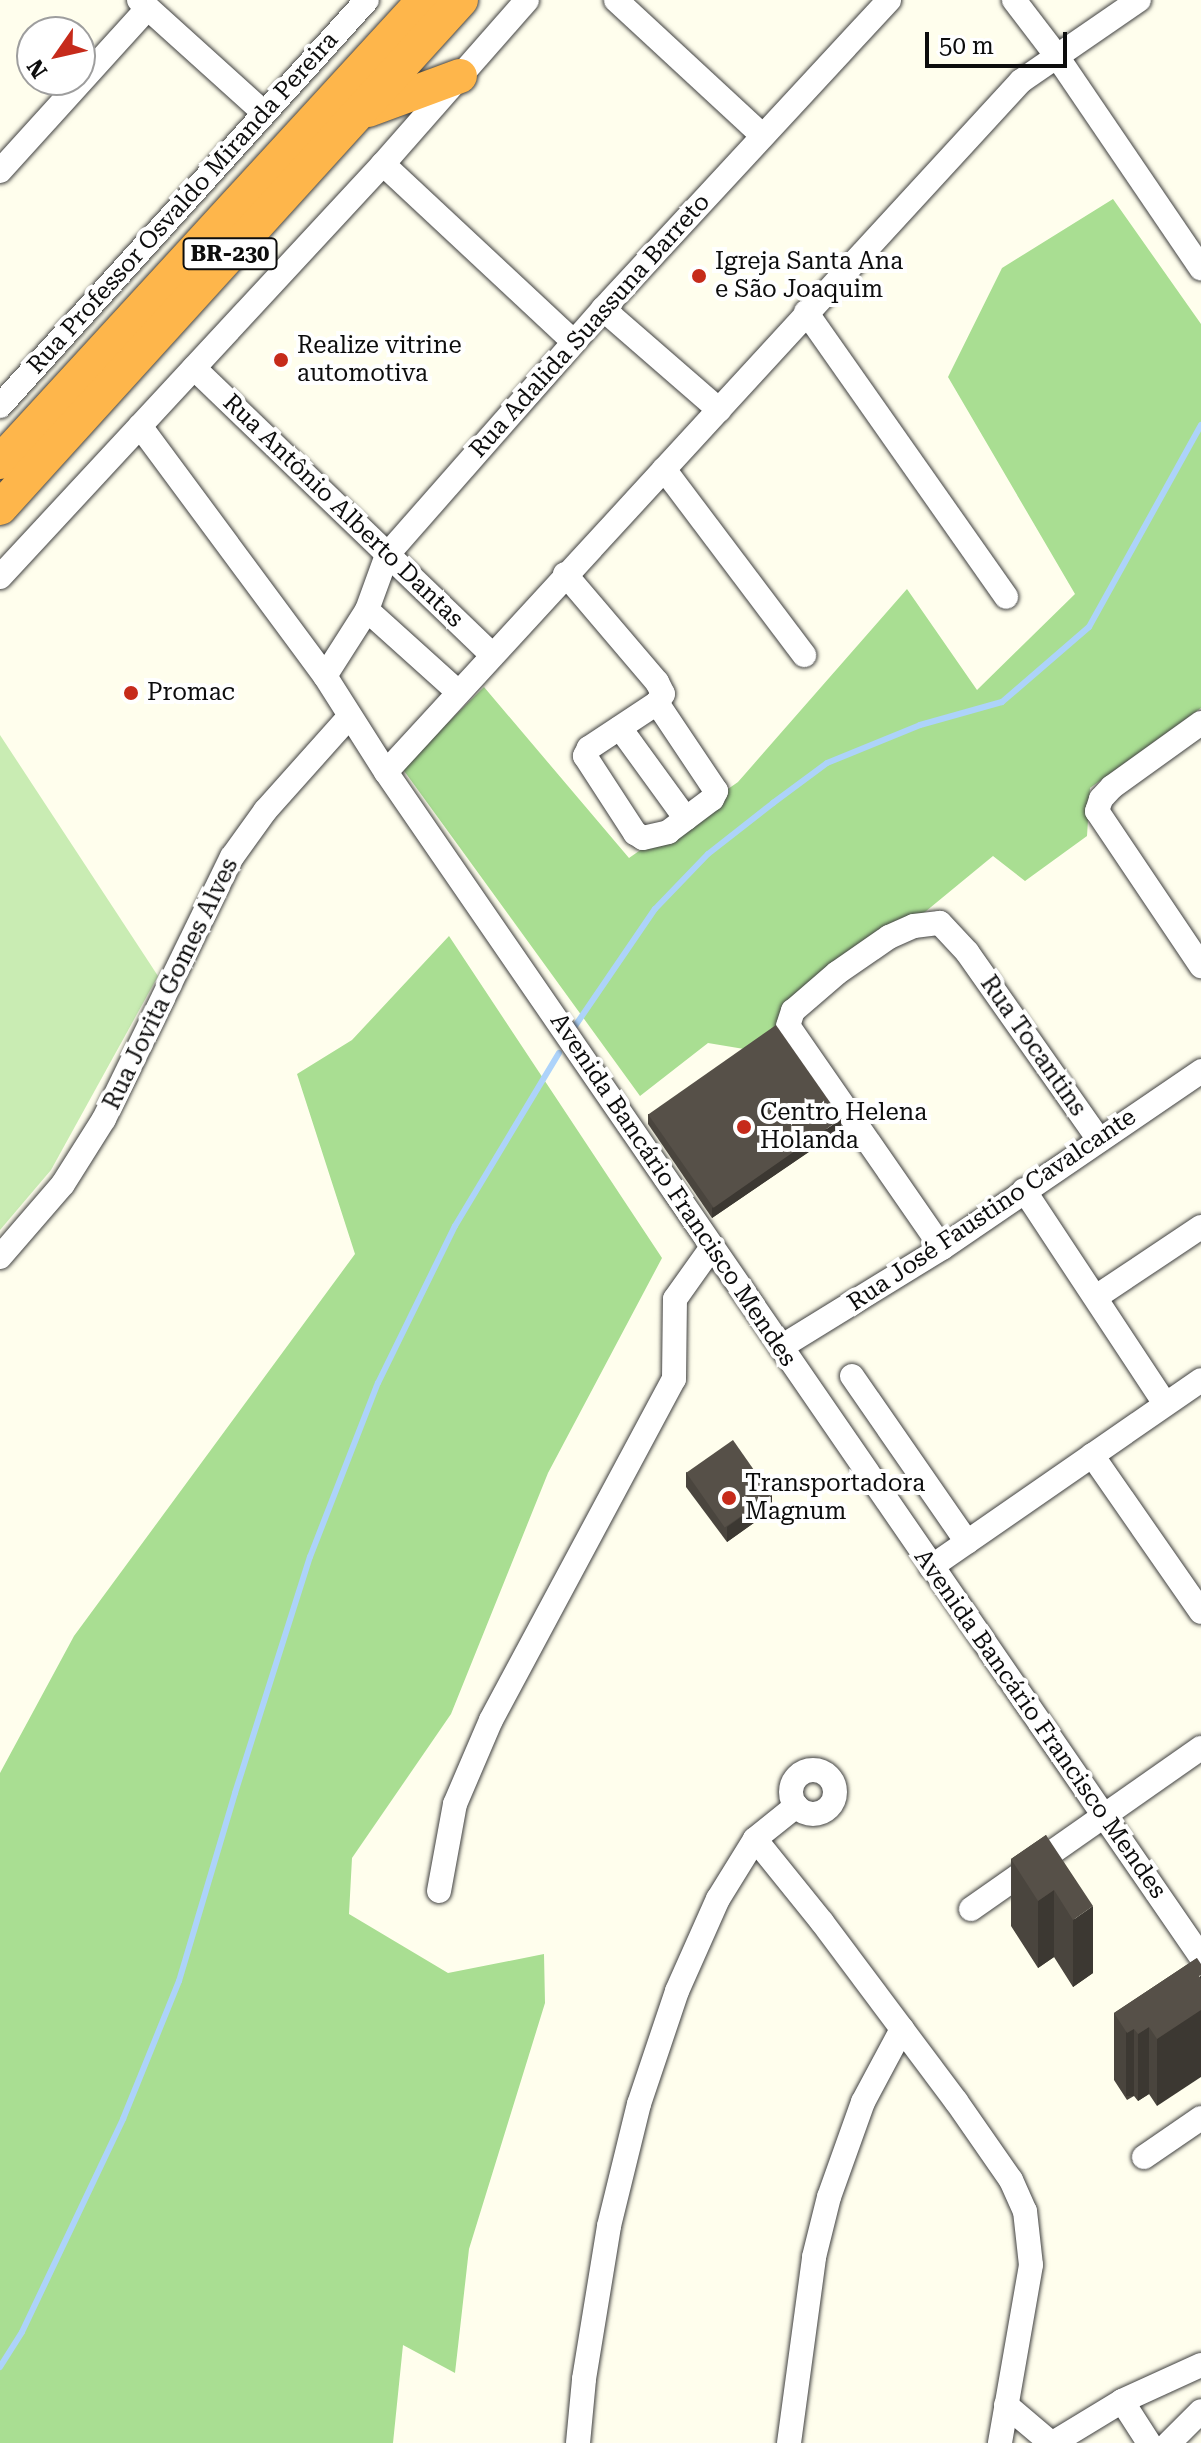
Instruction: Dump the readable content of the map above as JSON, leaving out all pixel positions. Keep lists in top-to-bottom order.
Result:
{
  "streets": {
    "highway": ["BR-230"],
    "street": [
      "Rua Professor Osvaldo Miranda Pereira",
      "Rua Adalida Suassuna Barreto",
      "Rua Antônio Alberto Dantas",
      "Rua Jovita Gomes Alves",
      "Rua Tocantins",
      "Avenida Bancário Francisco Mendes",
      "Rua José Faustino Cavalcante"
    ]
  },
  "crossings": [
    ["Rua Adalida Suassuna Barreto", "Rua Antônio Alberto Dantas"],
    ["Rua Adalida Suassuna Barreto", "Avenida Bancário Francisco Mendes"],
    ["Rua Jovita Gomes Alves", "Avenida Bancário Francisco Mendes"],
    ["Rua Tocantins", "Rua José Faustino Cavalcante"],
    ["Avenida Bancário Francisco Mendes", "Rua José Faustino Cavalcante"]
  ],
  "places": [
    "Igreja Santa Ana e São Joaquim",
    "Realize vitrine automotiva",
    "Promac",
    "Centro Helena Holanda",
    "Transportadora Magnum"
  ],
  "scale_bar": "50 m",
  "north": "bottom left"
}
